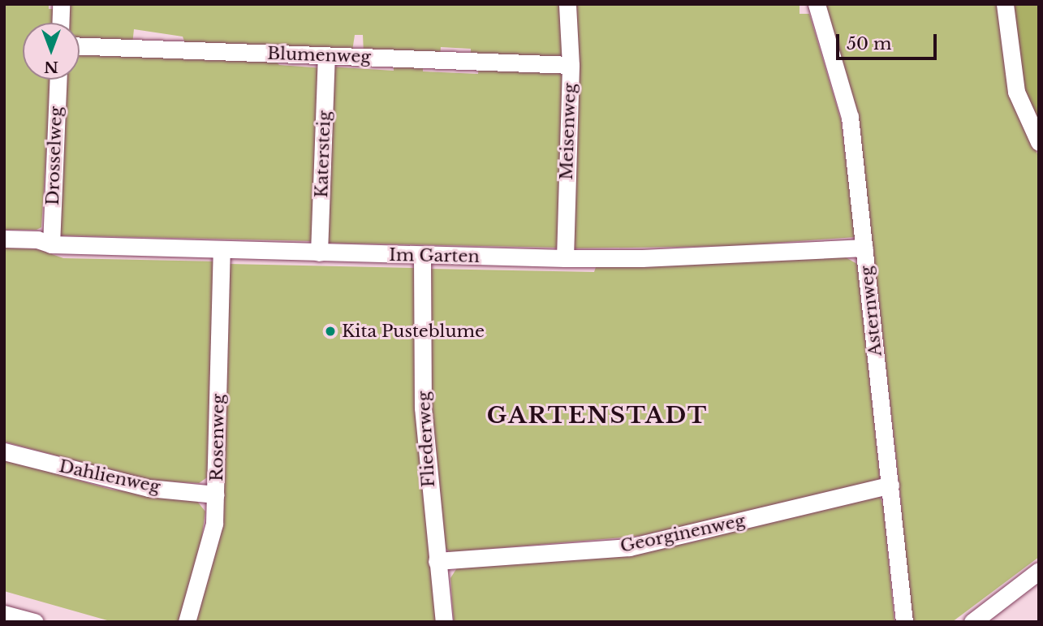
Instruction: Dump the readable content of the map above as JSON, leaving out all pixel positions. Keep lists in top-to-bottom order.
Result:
{
  "streets": {
    "street": [
      "Blumenweg",
      "Meisenweg",
      "Katersteig",
      "Drosselweg",
      "Im Garten",
      "Asternweg",
      "Rosenweg",
      "Fliederweg",
      "Dahlienweg",
      "Georginenweg"
    ]
  },
  "crossings": [
    ["Blumenweg", "Meisenweg"],
    ["Blumenweg", "Katersteig"],
    ["Meisenweg", "Im Garten"],
    ["Katersteig", "Im Garten"],
    ["Drosselweg", "Im Garten"],
    ["Im Garten", "Asternweg"],
    ["Im Garten", "Rosenweg"],
    ["Im Garten", "Fliederweg"],
    ["Asternweg", "Georginenweg"],
    ["Rosenweg", "Dahlienweg"],
    ["Fliederweg", "Georginenweg"]
  ],
  "districts": ["GARTENSTADT"],
  "places": ["Kita Pusteblume"],
  "scale_bar": "50 m",
  "north": "bottom"
}
